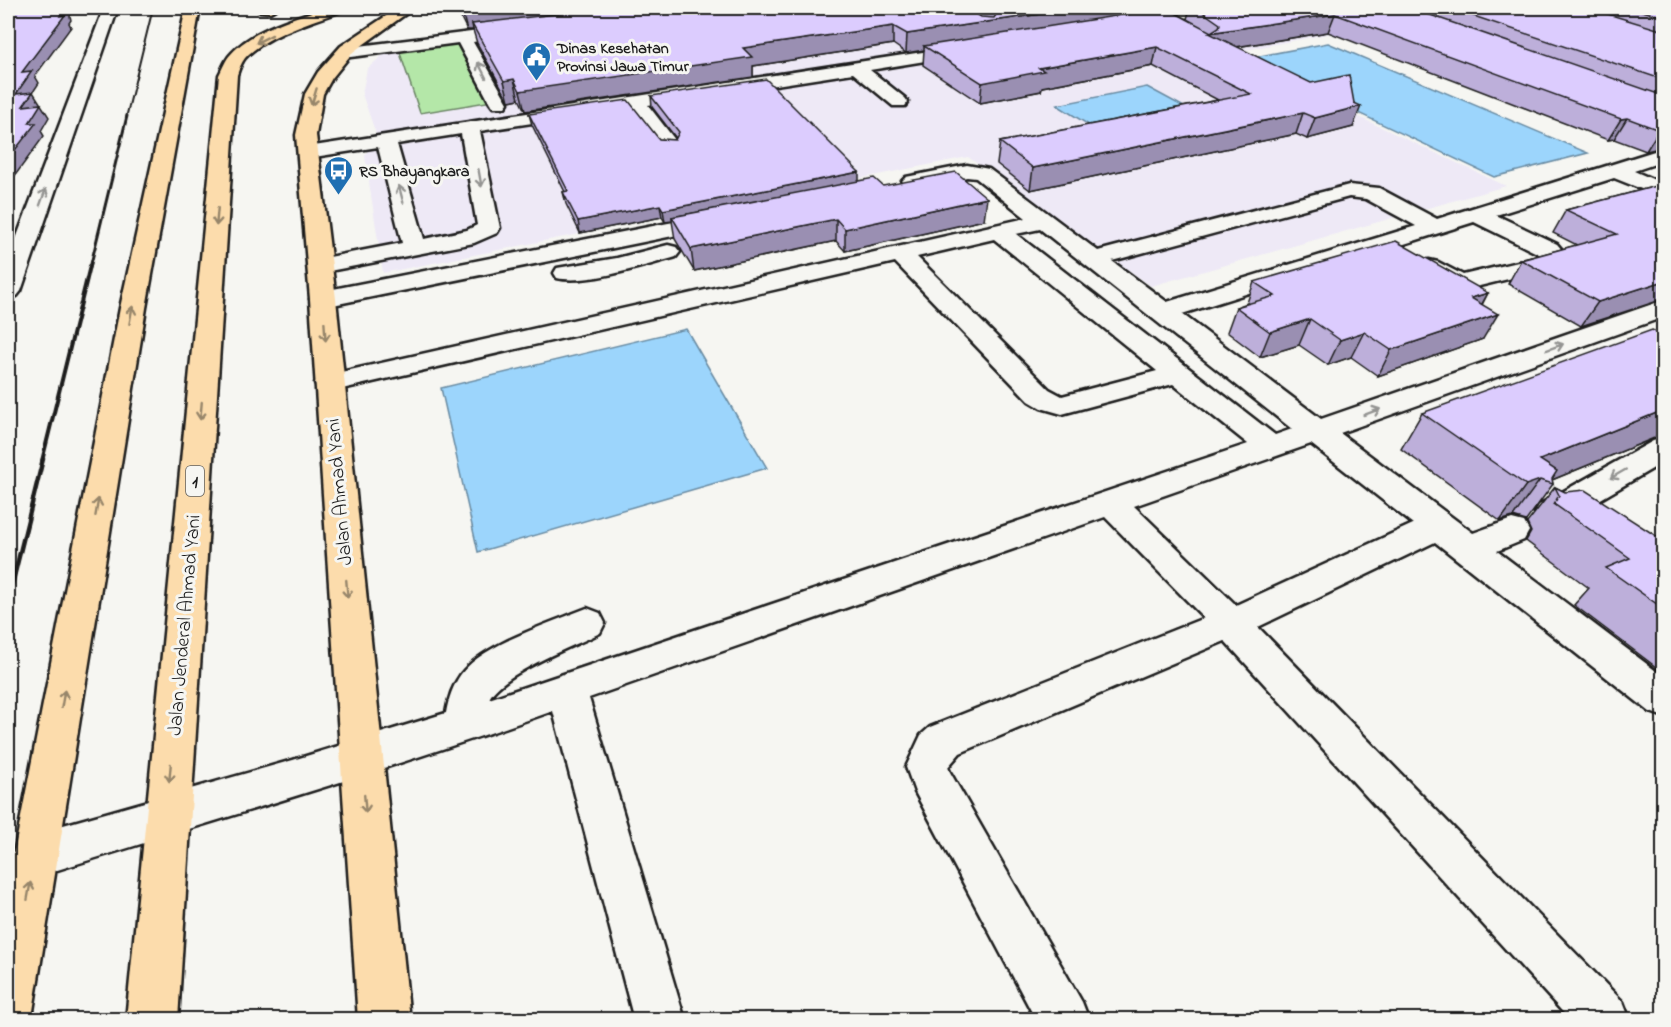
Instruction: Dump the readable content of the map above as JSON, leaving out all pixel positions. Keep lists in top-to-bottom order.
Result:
{
  "streets": {
    "highway": ["1", "Jalan Ahmad Yani", "Jalan Jenderal Ahmad Yani"]
  },
  "crossings": [
    ["Jalan Ahmad Yani", "Jalan Jenderal Ahmad Yani"]
  ],
  "places": {
    "public building": ["Dinas Kesehatan Provinsi Jawa Timur"],
    "bus stop": ["RS Bhayangkara"]
  }
}
